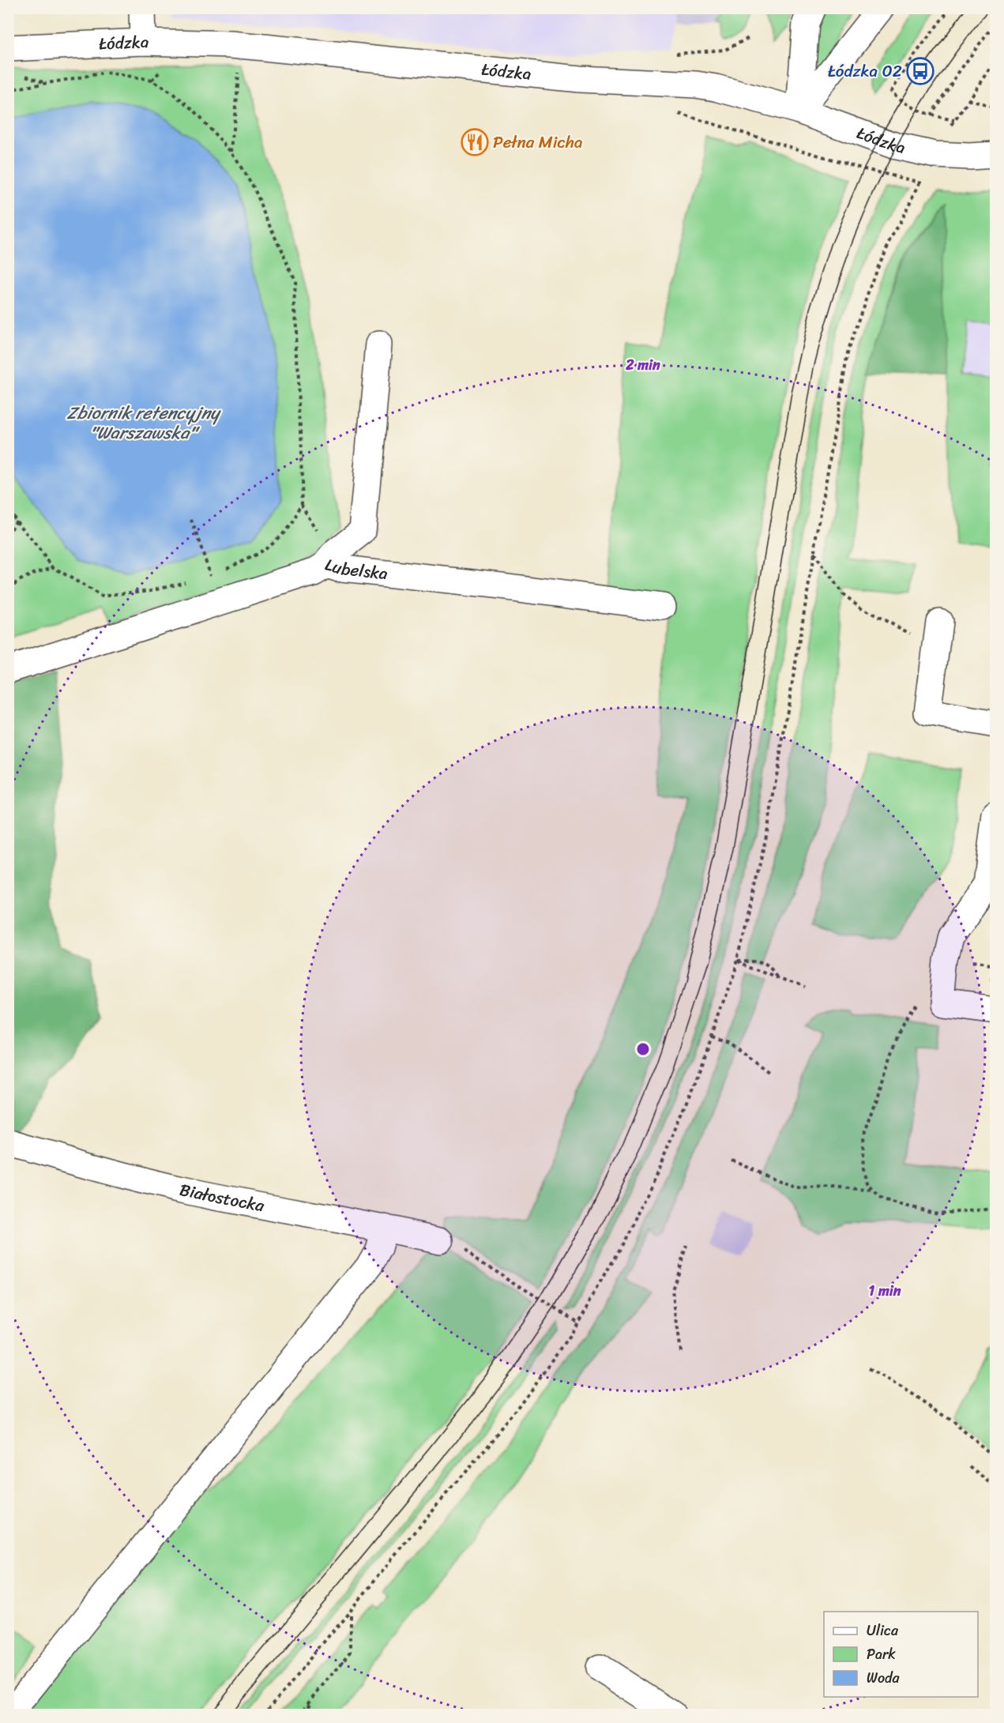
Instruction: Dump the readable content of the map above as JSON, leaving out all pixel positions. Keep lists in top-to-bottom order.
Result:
{
  "streets": {
    "street": ["Łódzka", "Lubelska", "Białostocka"]
  },
  "water": ["Zbiornik retencyjny \"Warszawska\""],
  "places": {
    "bus stop": ["Łódzka 02"],
    "restaurant": ["Pełna Micha"]
  },
  "legend": ["Ulica", "Park", "Woda"],
  "rings": ["2 min", "1 min"]
}
